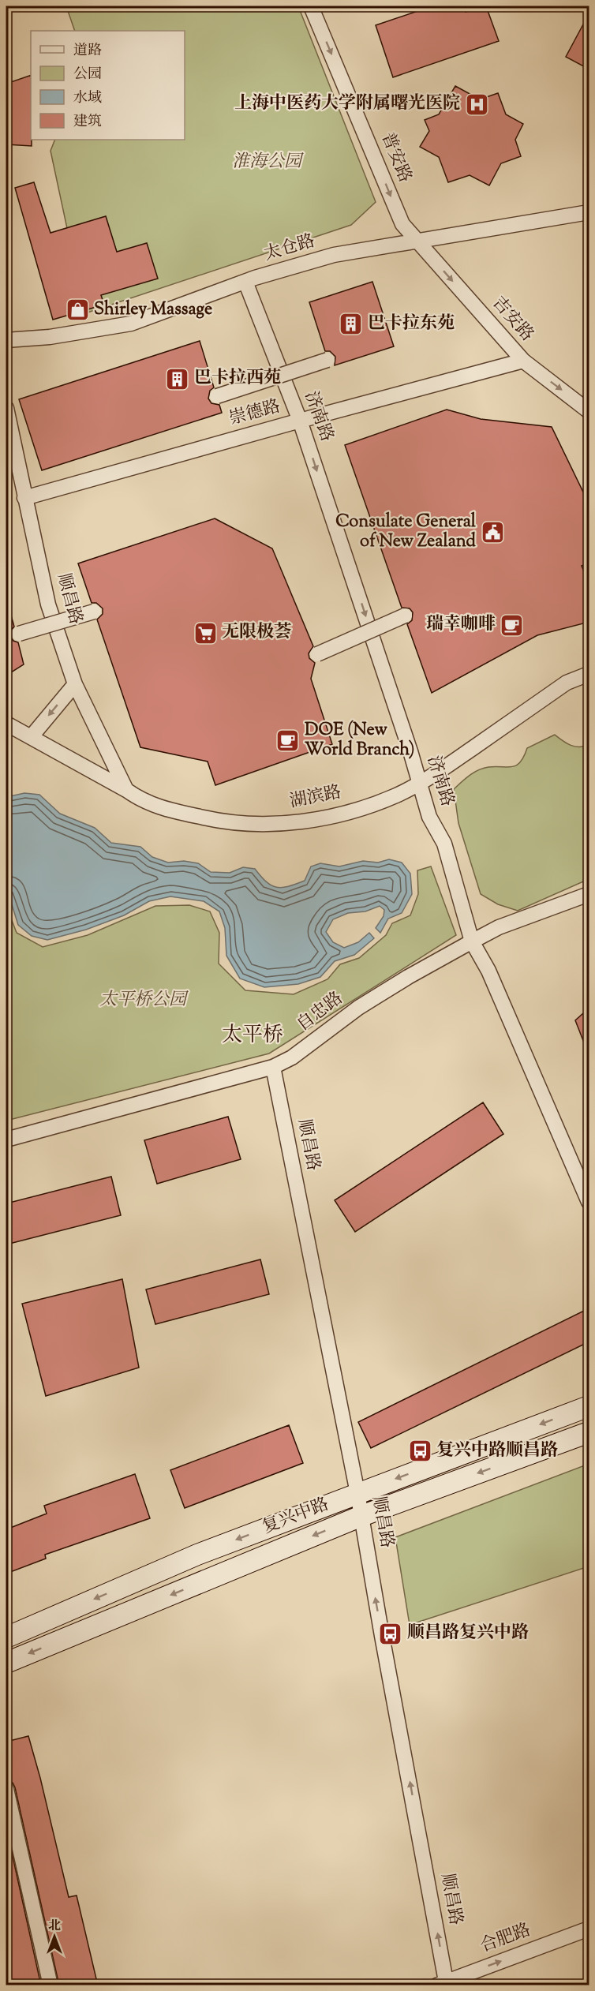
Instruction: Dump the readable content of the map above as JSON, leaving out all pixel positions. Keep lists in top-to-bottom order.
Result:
{
  "streets": {
    "main road": ["复兴中路"],
    "street": [
      "普安路",
      "太仓路",
      "吉安路",
      "崇德路",
      "济南路",
      "顺昌路",
      "湖滨路",
      "自忠路",
      "合肥路"
    ]
  },
  "crossings": [
    ["普安路", "太仓路"],
    ["普安路", "吉安路"],
    ["太仓路", "吉安路"],
    ["太仓路", "济南路"],
    ["吉安路", "崇德路"],
    ["崇德路", "济南路"],
    ["崇德路", "顺昌路"],
    ["济南路", "湖滨路"],
    ["济南路", "自忠路"],
    ["顺昌路", "湖滨路"],
    ["顺昌路", "自忠路"],
    ["顺昌路", "复兴中路"],
    ["顺昌路", "合肥路"]
  ],
  "one_way": [
    "普安路",
    "吉安路",
    "顺昌路",
    "复兴中路",
    "合肥路"
  ],
  "districts": ["太平桥"],
  "parks": ["淮海公园", "太平桥公园"],
  "places": {
    "hospital": ["上海中医药大学附属曙光医院"],
    "shop": ["Shirley Massage"],
    "building": ["巴卡拉东苑", "巴卡拉西苑"],
    "public building": ["Consulate General of New Zealand"],
    "cafe": ["瑞幸咖啡", "DOE (New World Branch)"],
    "supermarket": ["无限极荟"],
    "bus stop": ["复兴中路顺昌路", "顺昌路复兴中路"]
  },
  "legend": [
    "道路",
    "公园",
    "水域",
    "建筑"
  ],
  "north": "top"
}
